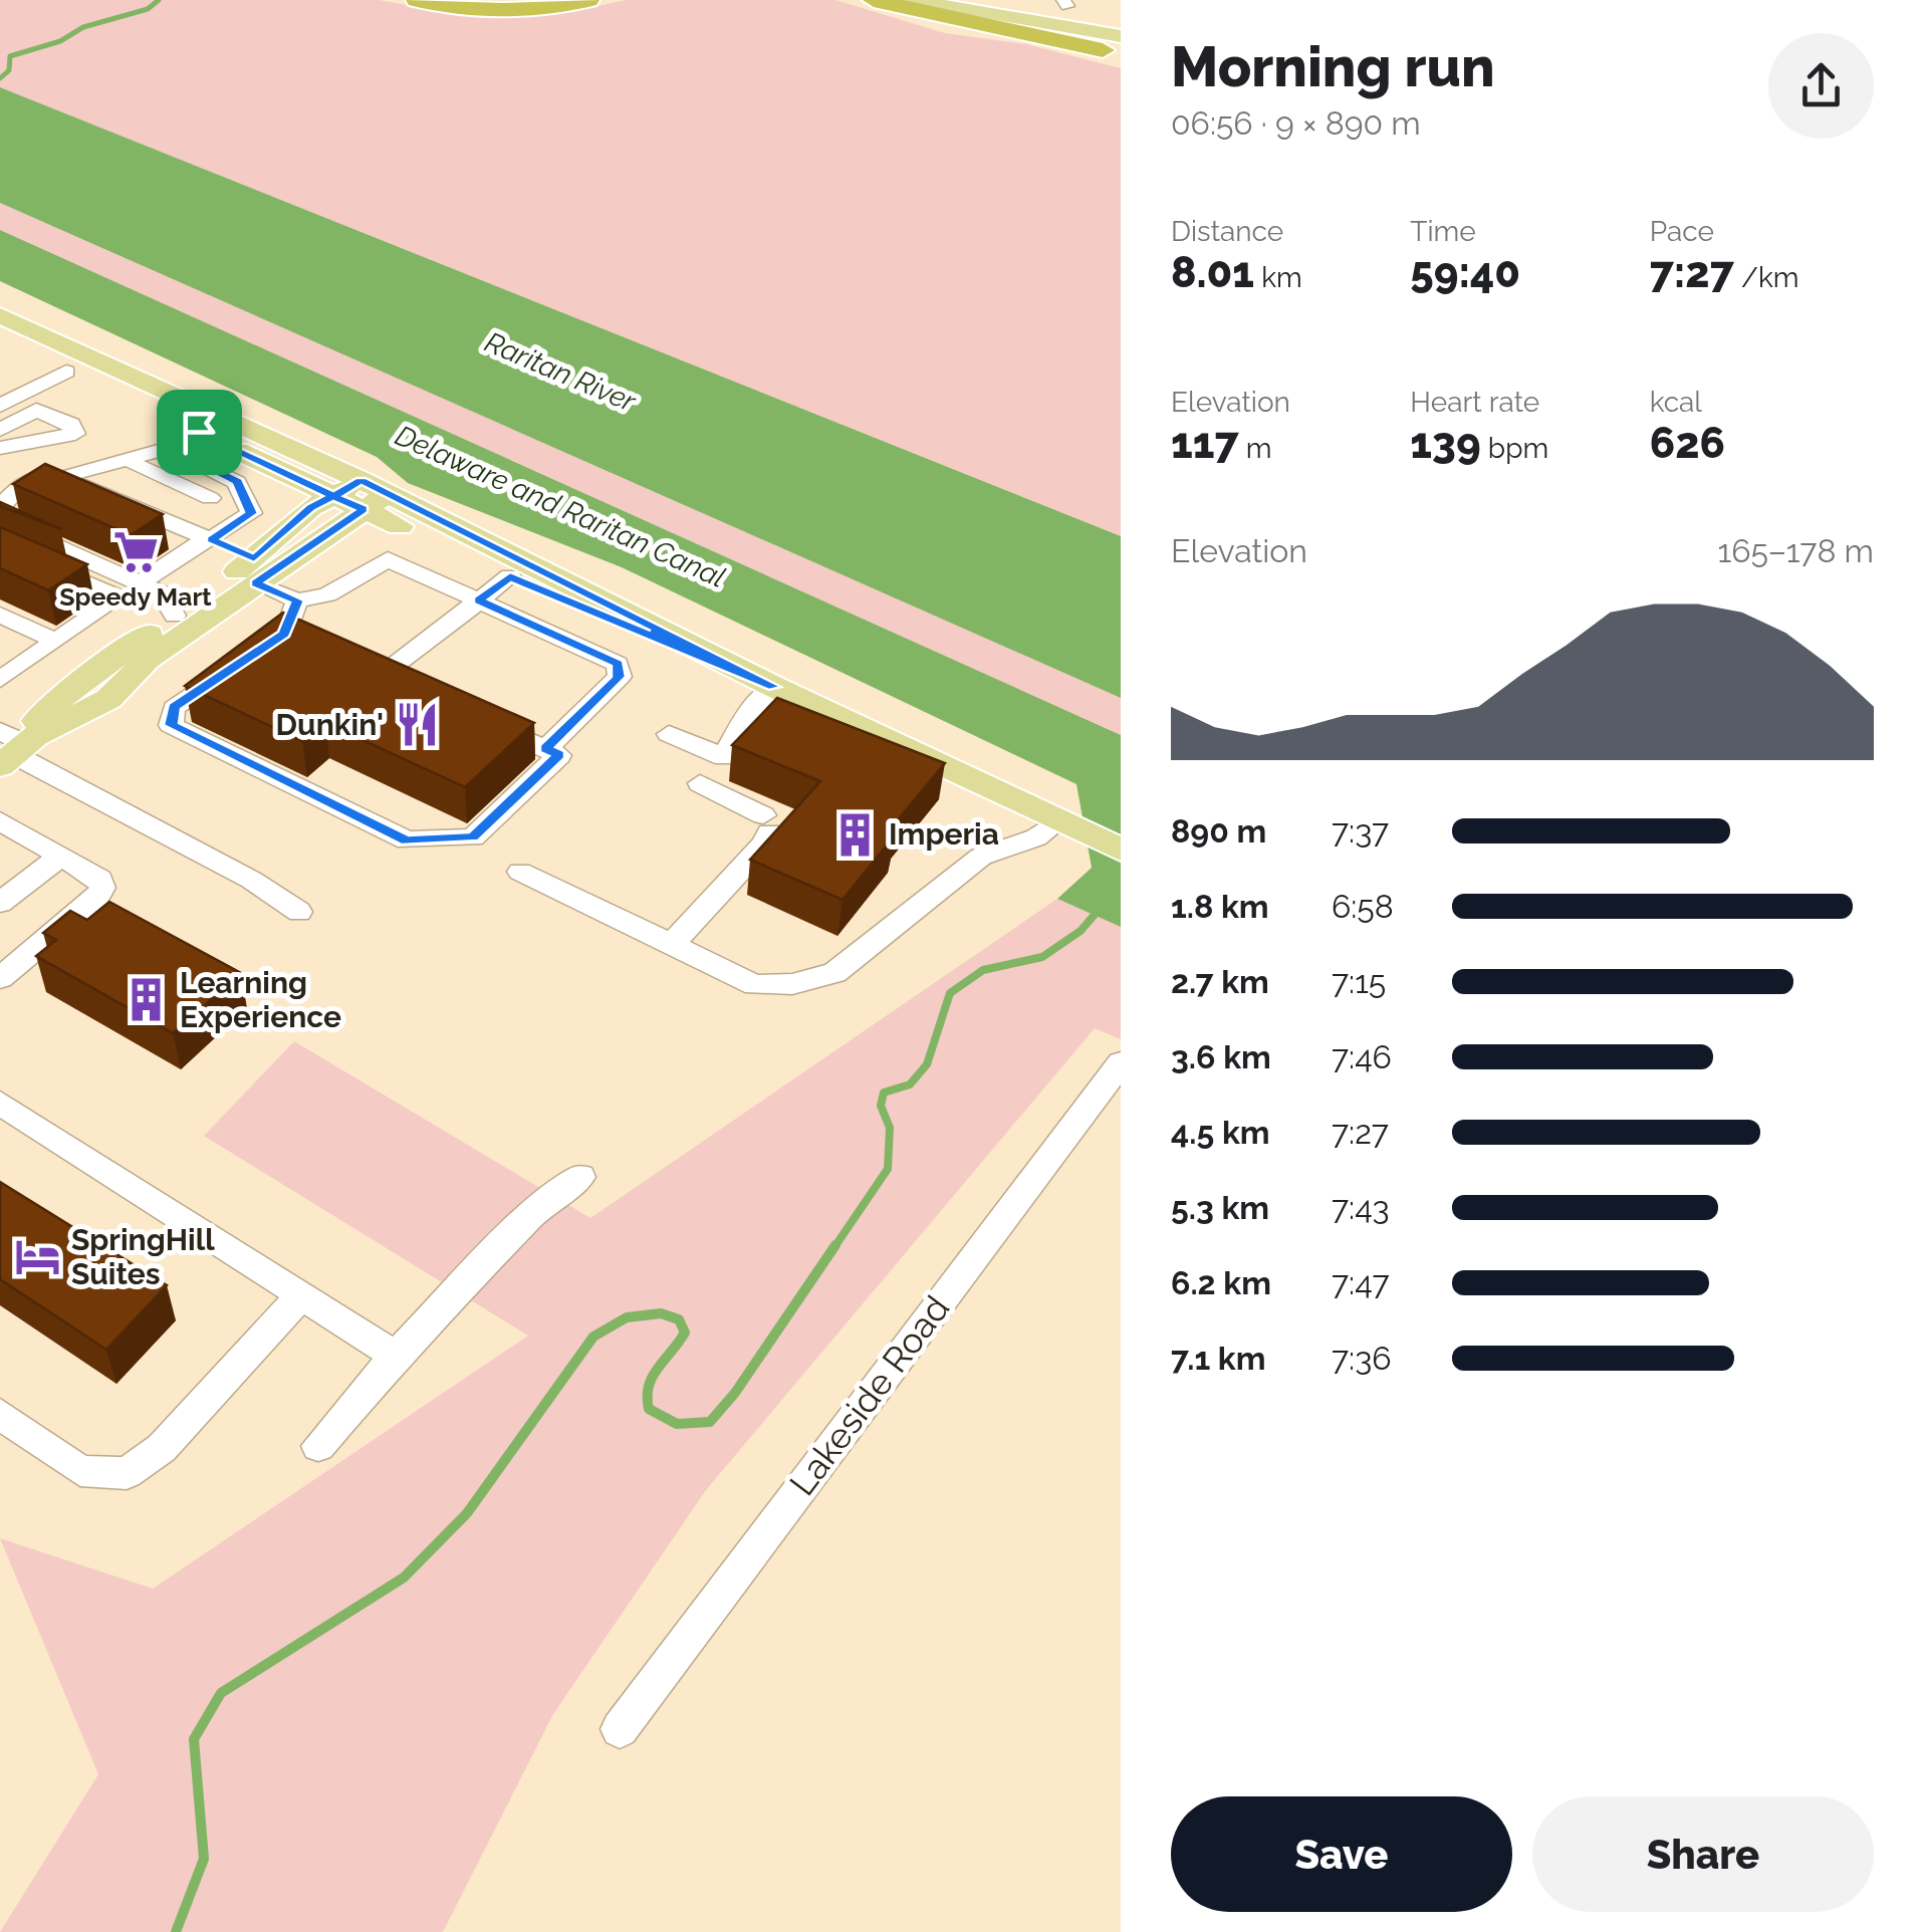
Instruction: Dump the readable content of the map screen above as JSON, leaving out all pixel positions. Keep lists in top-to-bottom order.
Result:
{
  "streets": {
    "street": ["Lakeside Road"]
  },
  "water": ["Raritan River", "Delaware and Raritan Canal"],
  "places": {
    "supermarket": ["Speedy Mart"],
    "restaurant": ["Dunkin'"],
    "building": ["Imperia", "Learning Experience"],
    "hotel": ["SpringHill Suites"]
  },
  "page": {
    "heading": ["Morning run", "06:56 · 9 × 890 m"],
    "stats": [
      ["Distance", "8.01 km"],
      ["Time", "59:40"],
      ["Pace", "7:27 /km"],
      ["Elevation", "117 m"],
      ["Heart rate", "139 bpm"],
      ["kcal", "626"]
    ],
    "chart": ["Elevation", "165–178 m"],
    "list": [
      {
        "name": "890 m",
        "note": "7:37"
      },
      {
        "name": "1.8 km",
        "note": "6:58"
      },
      {
        "name": "2.7 km",
        "note": "7:15"
      },
      {
        "name": "3.6 km",
        "note": "7:46"
      },
      {
        "name": "4.5 km",
        "note": "7:27"
      },
      {
        "name": "5.3 km",
        "note": "7:43"
      },
      {
        "name": "6.2 km",
        "note": "7:47"
      },
      {
        "name": "7.1 km",
        "note": "7:36"
      }
    ],
    "buttons": ["Save", "Share"]
  }
}
